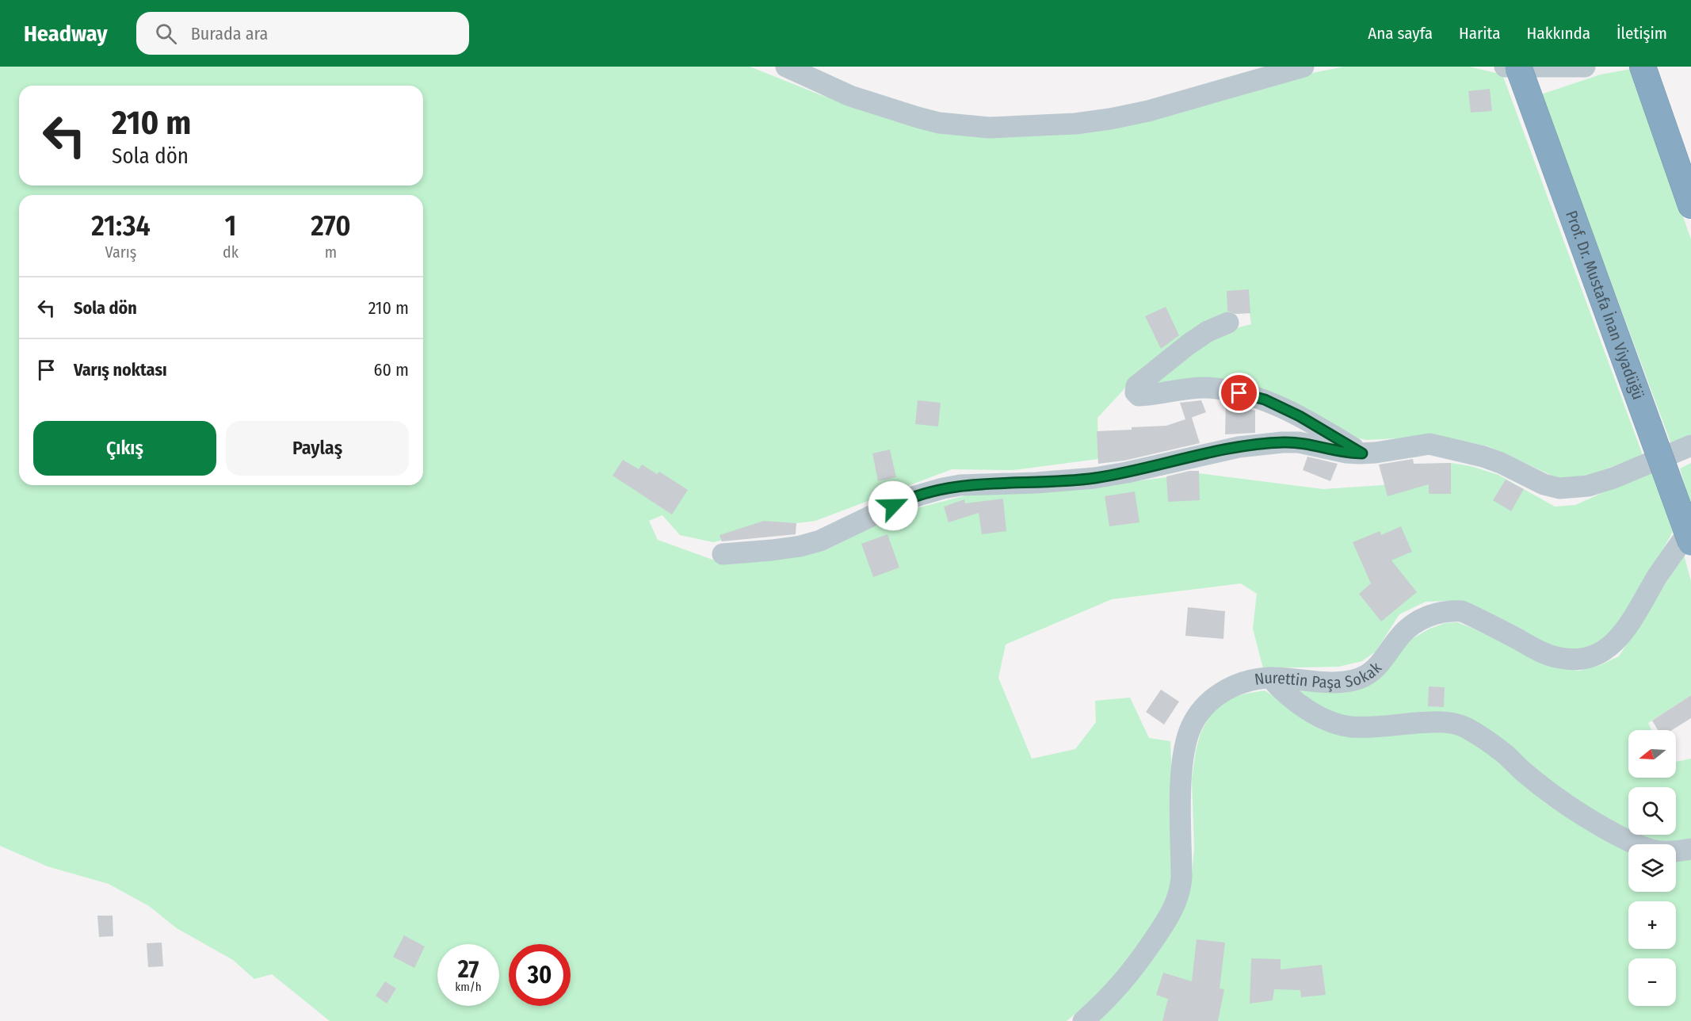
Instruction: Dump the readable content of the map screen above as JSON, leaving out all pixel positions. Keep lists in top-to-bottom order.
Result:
{
  "streets": {
    "highway": ["Prof. Dr. Mustafa İnan Viyadüğü"],
    "street": ["Nurettin Paşa Sokak"]
  },
  "north": "left",
  "page": {
    "header": "Headway",
    "search": "Burada ara",
    "nav": [
      "Ana sayfa",
      "Harita",
      "Hakkında",
      "İletişim"
    ],
    "turn": ["210 m", "Sola dön"],
    "eta": [
      "21:34",
      "Varış",
      "1",
      "dk",
      "270",
      "m"
    ],
    "list": [
      {
        "name": "Sola dön",
        "value": "210 m"
      },
      {
        "name": "Varış noktası",
        "value": "60 m"
      }
    ],
    "buttons": ["Çıkış", "Paylaş"],
    "map_buttons": ["+", "−"],
    "speed": "27 km/h",
    "limit": "30"
  }
}
